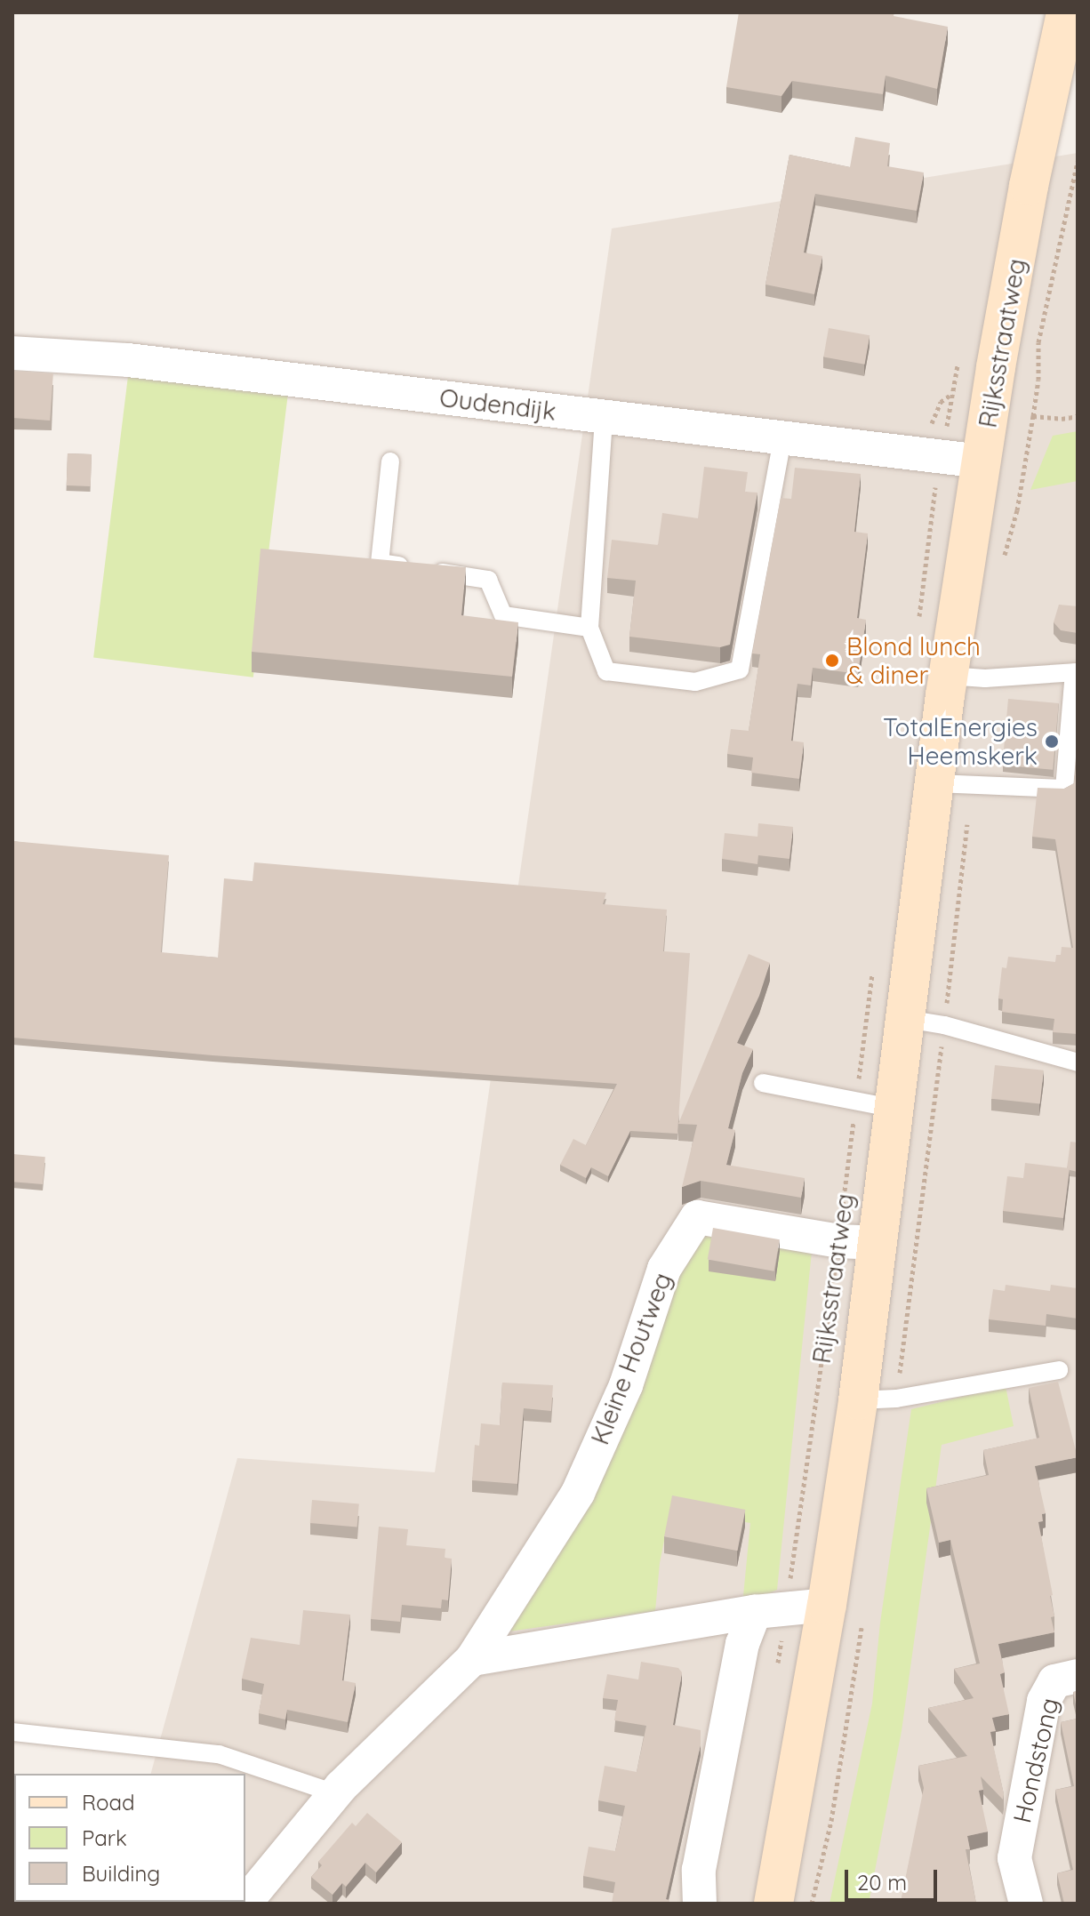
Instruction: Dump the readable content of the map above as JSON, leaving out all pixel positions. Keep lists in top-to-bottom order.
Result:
{
  "streets": {
    "main road": ["Rijksstraatweg"],
    "street": ["Oudendijk", "Kleine Houtweg", "Hondstong"]
  },
  "crossings": [
    ["Rijksstraatweg", "Oudendijk"],
    ["Rijksstraatweg", "Kleine Houtweg"]
  ],
  "places": ["Blond lunch & diner", "TotalEnergies Heemskerk"],
  "legend": ["Road", "Park", "Building"],
  "scale_bar": "20 m"
}
